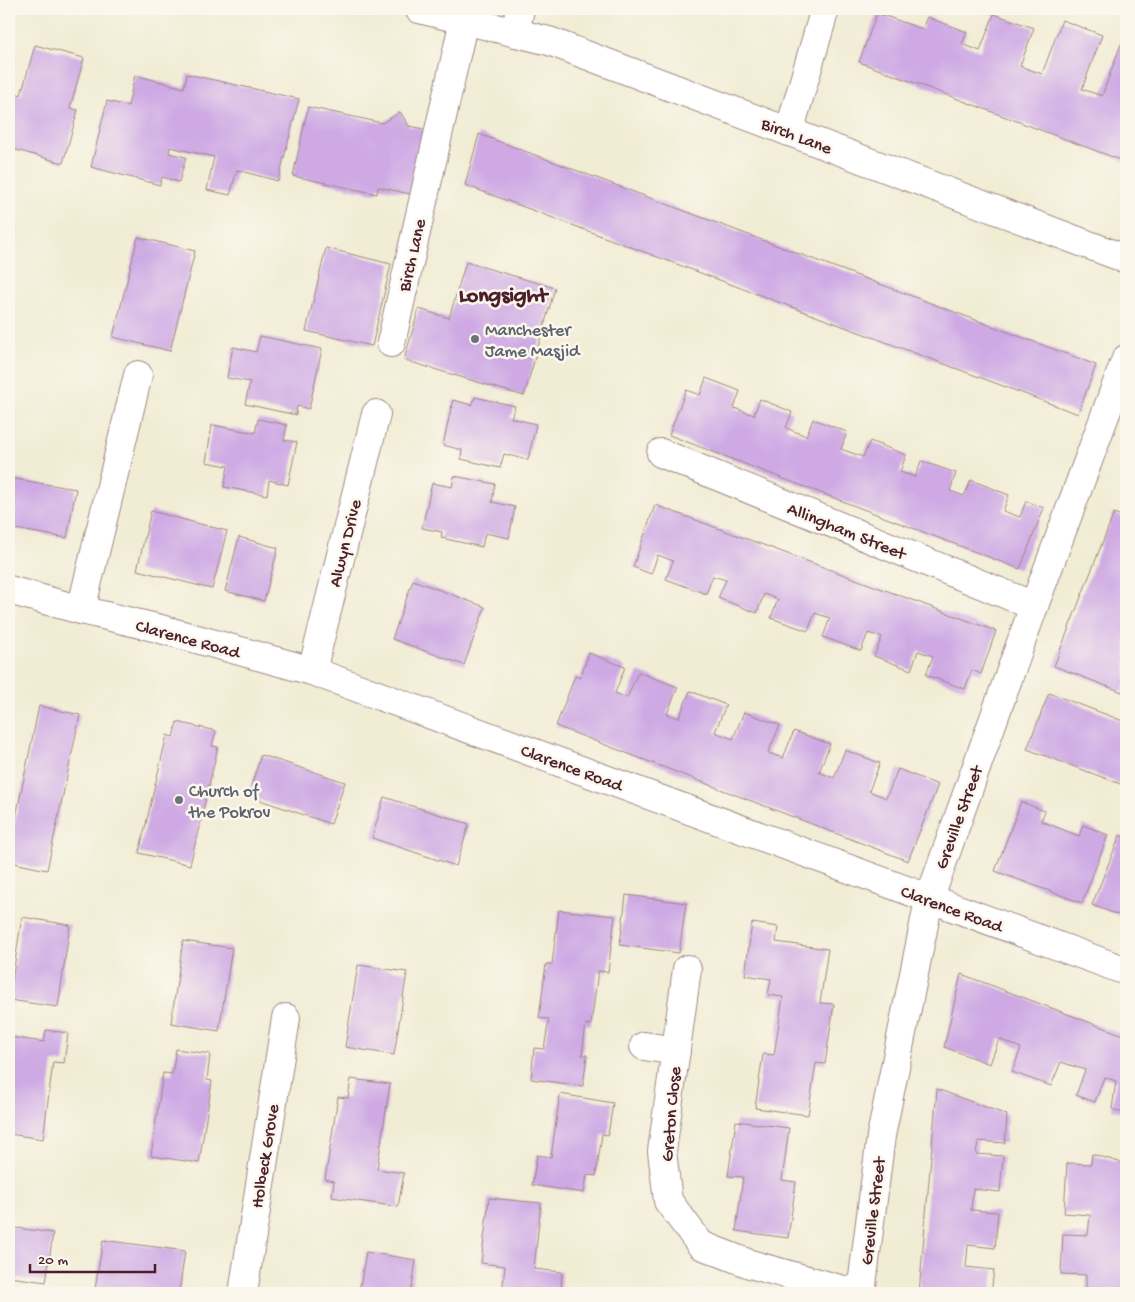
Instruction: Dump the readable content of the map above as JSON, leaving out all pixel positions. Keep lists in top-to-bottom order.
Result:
{
  "streets": {
    "street": [
      "Birch Lane",
      "Allingham Street",
      "Alwyn Drive",
      "Clarence Road",
      "Greville Street",
      "Greton Close",
      "Holbeck Grove"
    ]
  },
  "crossings": [
    ["Allingham Street", "Greville Street"],
    ["Alwyn Drive", "Clarence Road"],
    ["Clarence Road", "Greville Street"]
  ],
  "districts": ["Longsight"],
  "places": ["Manchester Jame Masjid", "Church of the Pokrov"],
  "scale_bar": "20 m"
}
